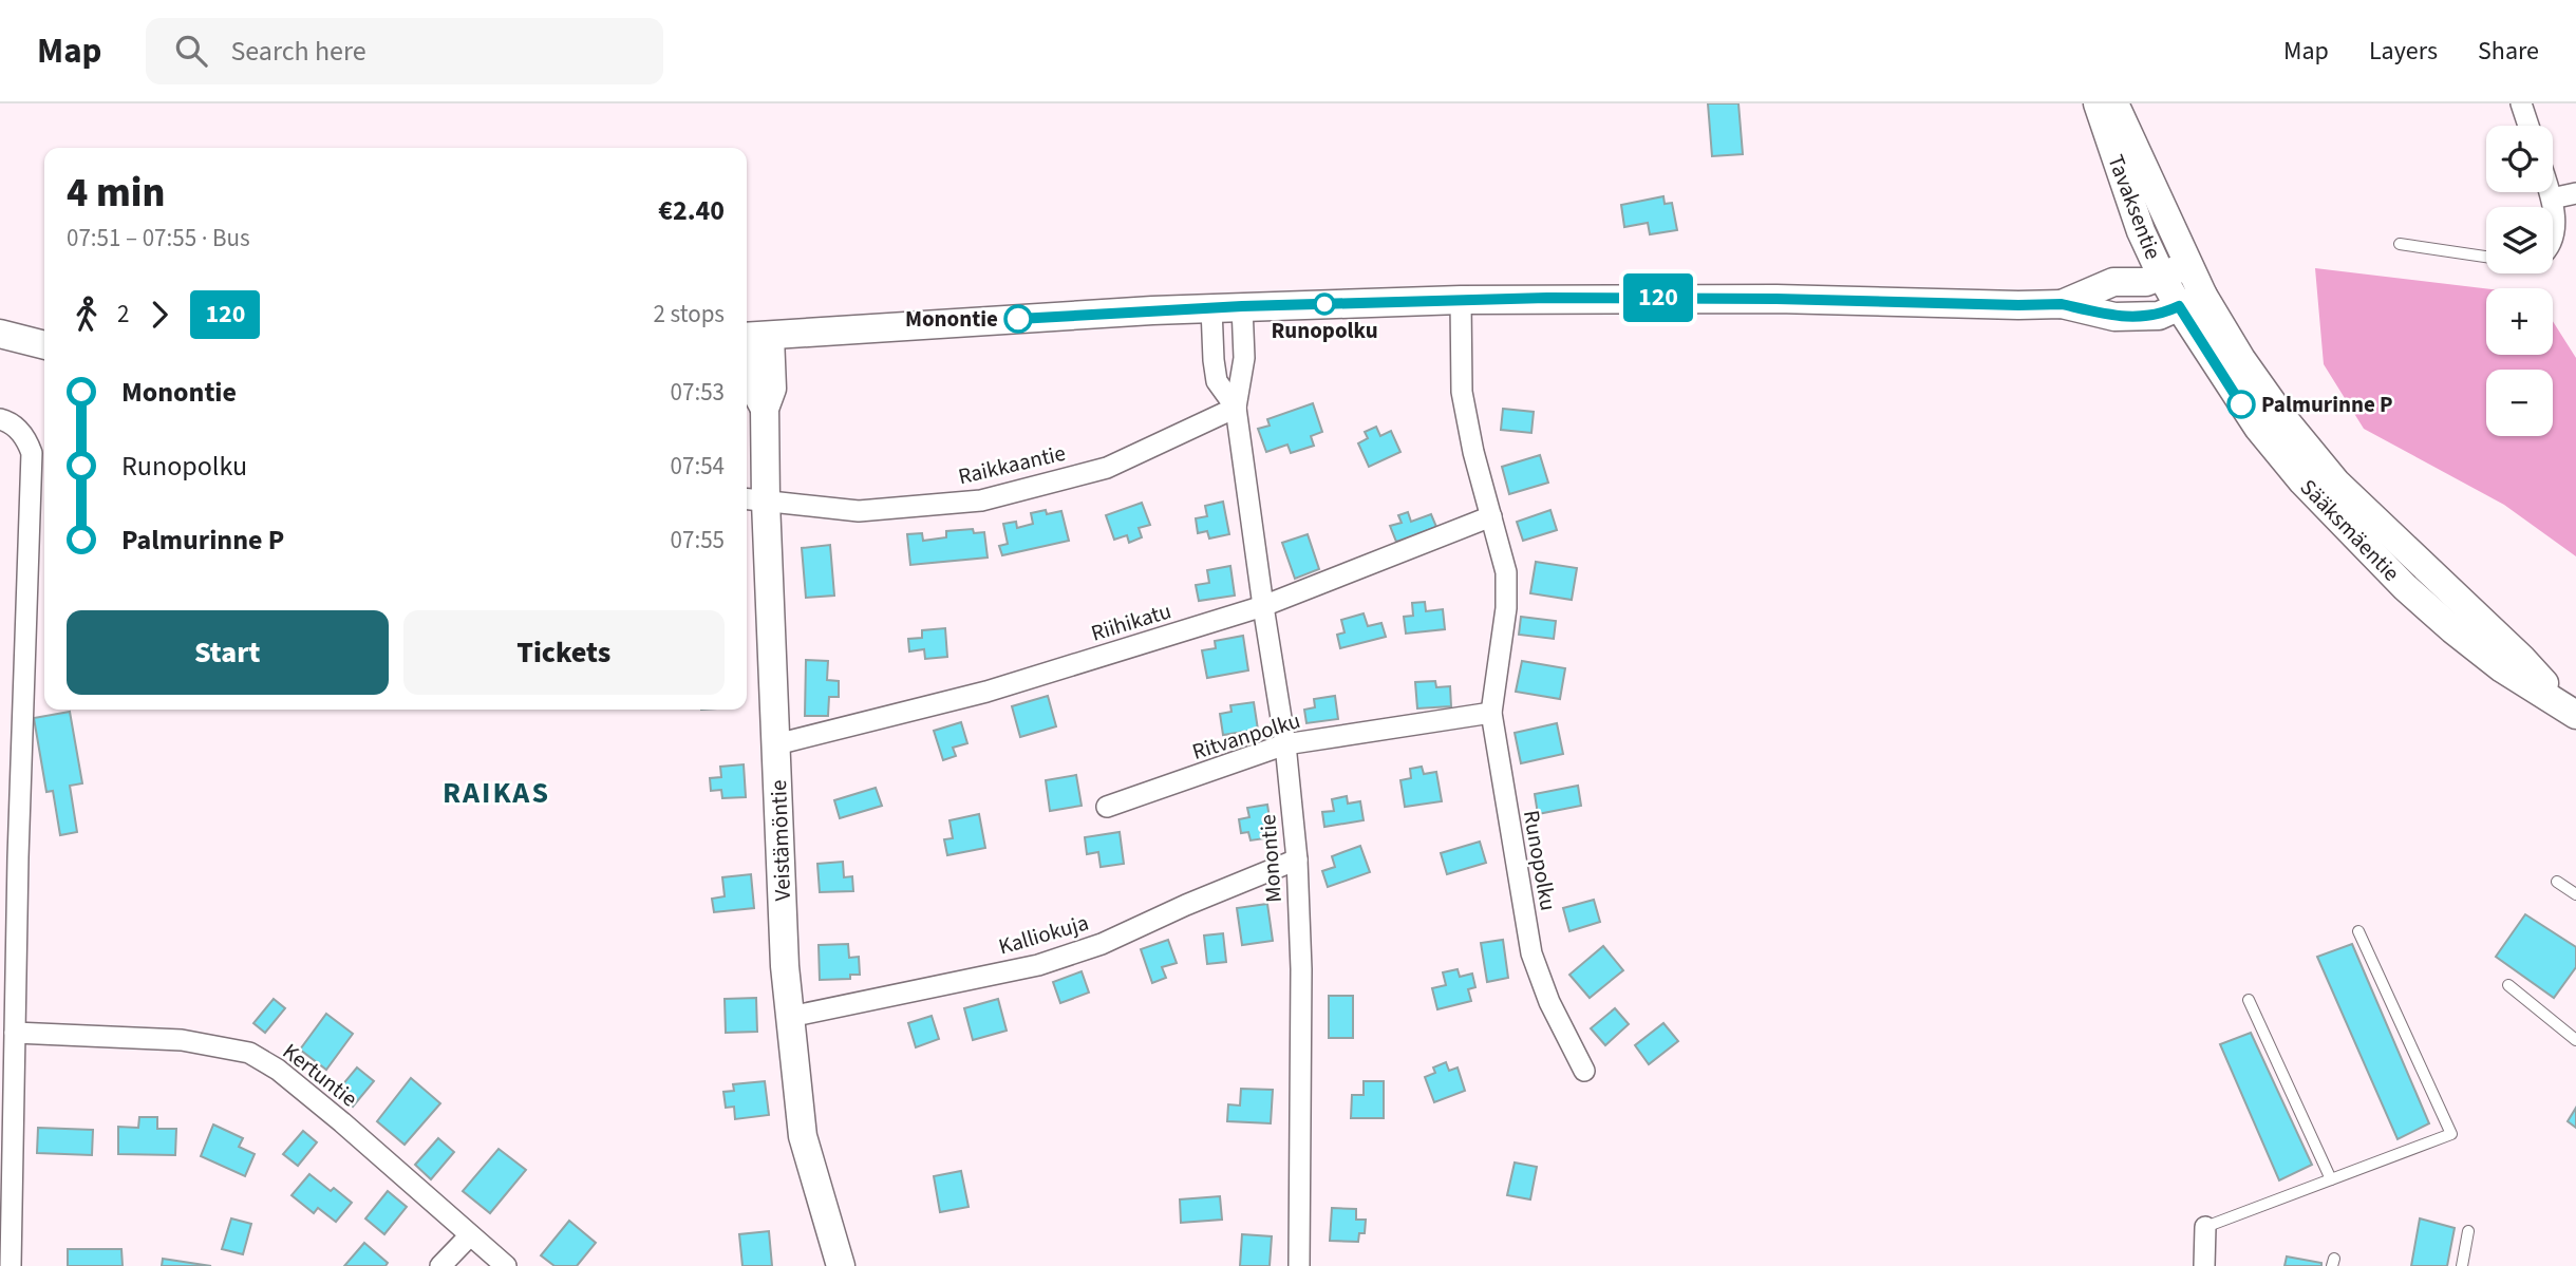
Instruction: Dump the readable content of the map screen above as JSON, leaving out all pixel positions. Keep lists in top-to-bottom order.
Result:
{
  "streets": {
    "street": [
      "Tavaksentie",
      "Raikkaantie",
      "Sääksmäentie",
      "Riihikatu",
      "Ritvanpolku",
      "Veistämöntie",
      "Monontie",
      "Runopolku",
      "Kalliokuja",
      "Kertuntie"
    ]
  },
  "crossings": [
    ["Tavaksentie", "Sääksmäentie"],
    ["Raikkaantie", "Veistämöntie"],
    ["Raikkaantie", "Monontie"],
    ["Riihikatu", "Veistämöntie"],
    ["Riihikatu", "Monontie"],
    ["Riihikatu", "Runopolku"],
    ["Ritvanpolku", "Monontie"],
    ["Ritvanpolku", "Runopolku"],
    ["Veistämöntie", "Kalliokuja"],
    ["Monontie", "Kalliokuja"]
  ],
  "districts": ["RAIKAS"],
  "places": ["Runopolku", "Monontie", "Palmurinne P"],
  "lines": ["bus line 120"],
  "page": {
    "header": "Map",
    "search": "Search here",
    "nav": ["Map", "Layers", "Share"],
    "on_map": "120",
    "map_buttons": ["+", "−"],
    "heading": ["4 min", "07:51 – 07:55 · Bus", "€2.40"],
    "legs": ["2", "120", "2 stops"],
    "list": [
      {
        "name": "Monontie",
        "value": "07:53"
      },
      {
        "name": "Runopolku",
        "value": "07:54"
      },
      {
        "name": "Palmurinne P",
        "value": "07:55"
      }
    ],
    "buttons": ["Start", "Tickets"]
  }
}
